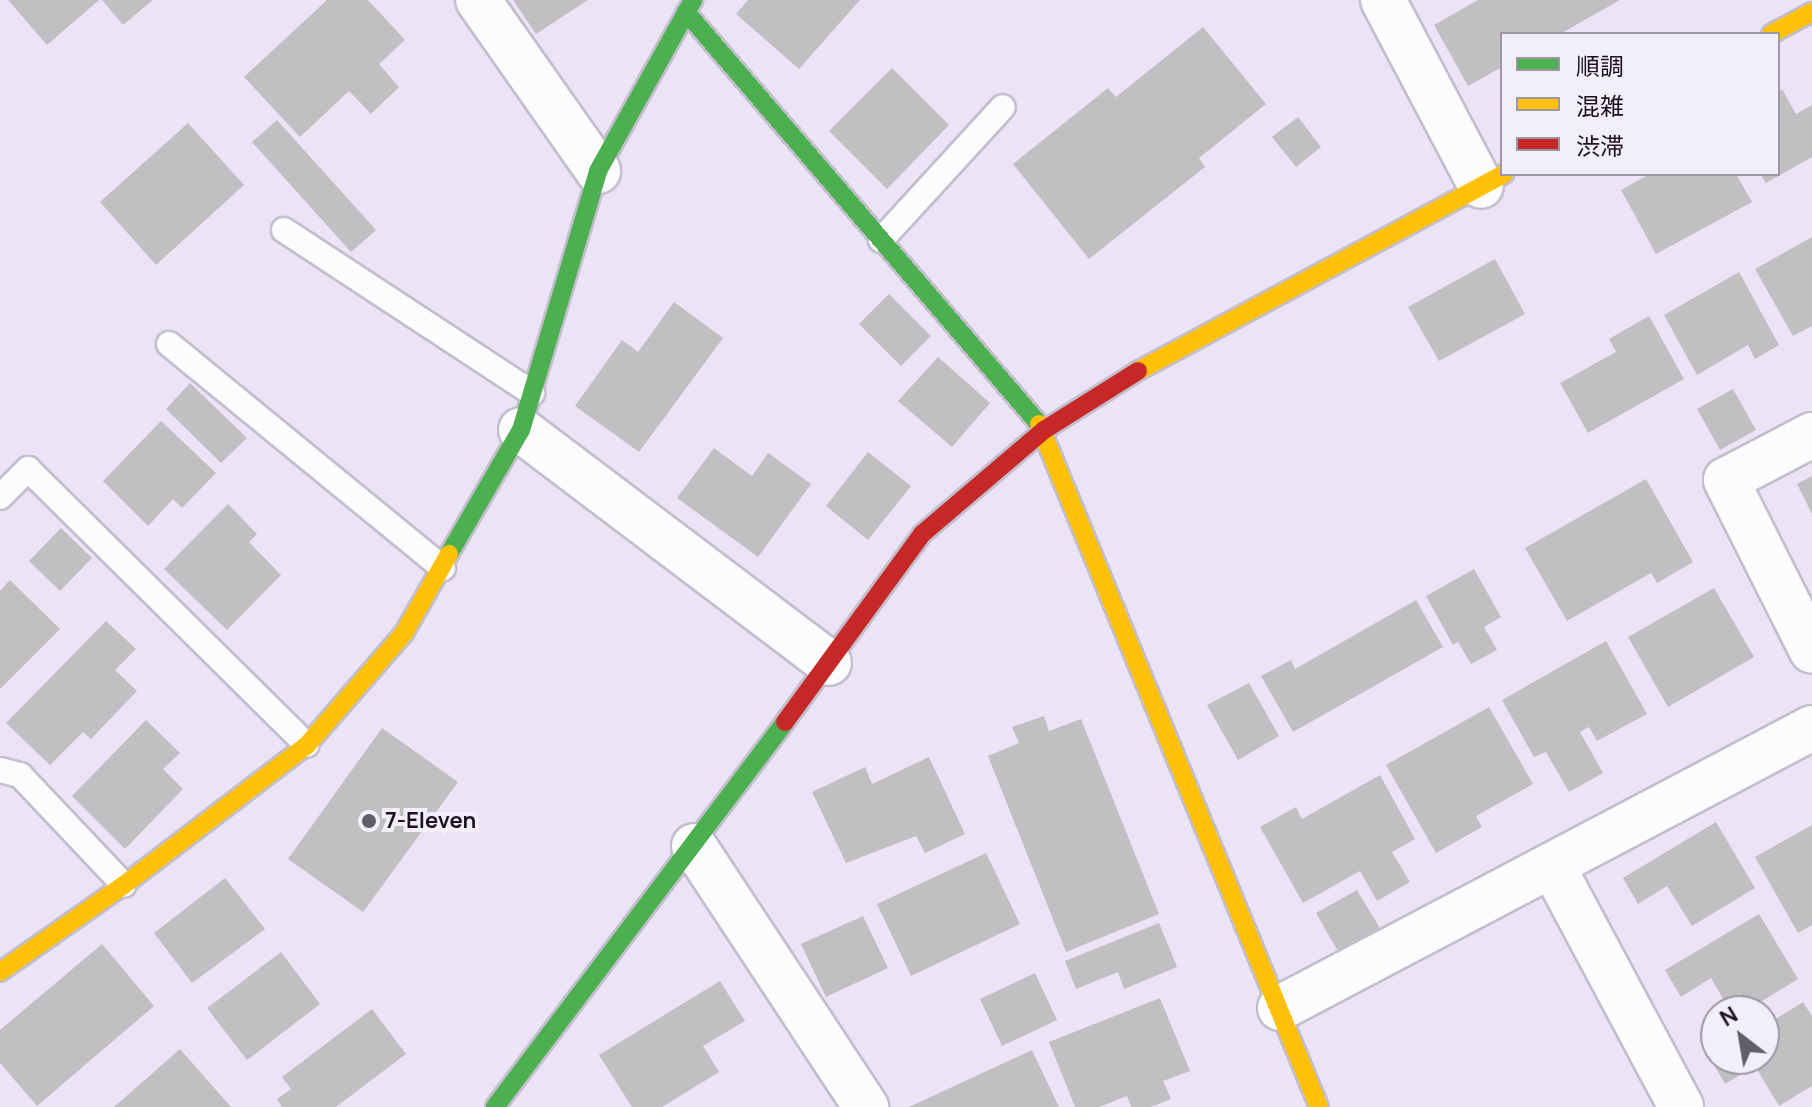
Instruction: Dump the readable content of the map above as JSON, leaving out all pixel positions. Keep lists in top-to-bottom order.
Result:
{
  "places": ["7-Eleven"],
  "legend": ["順調", "混雑", "渋滞"],
  "north": "top left"
}
